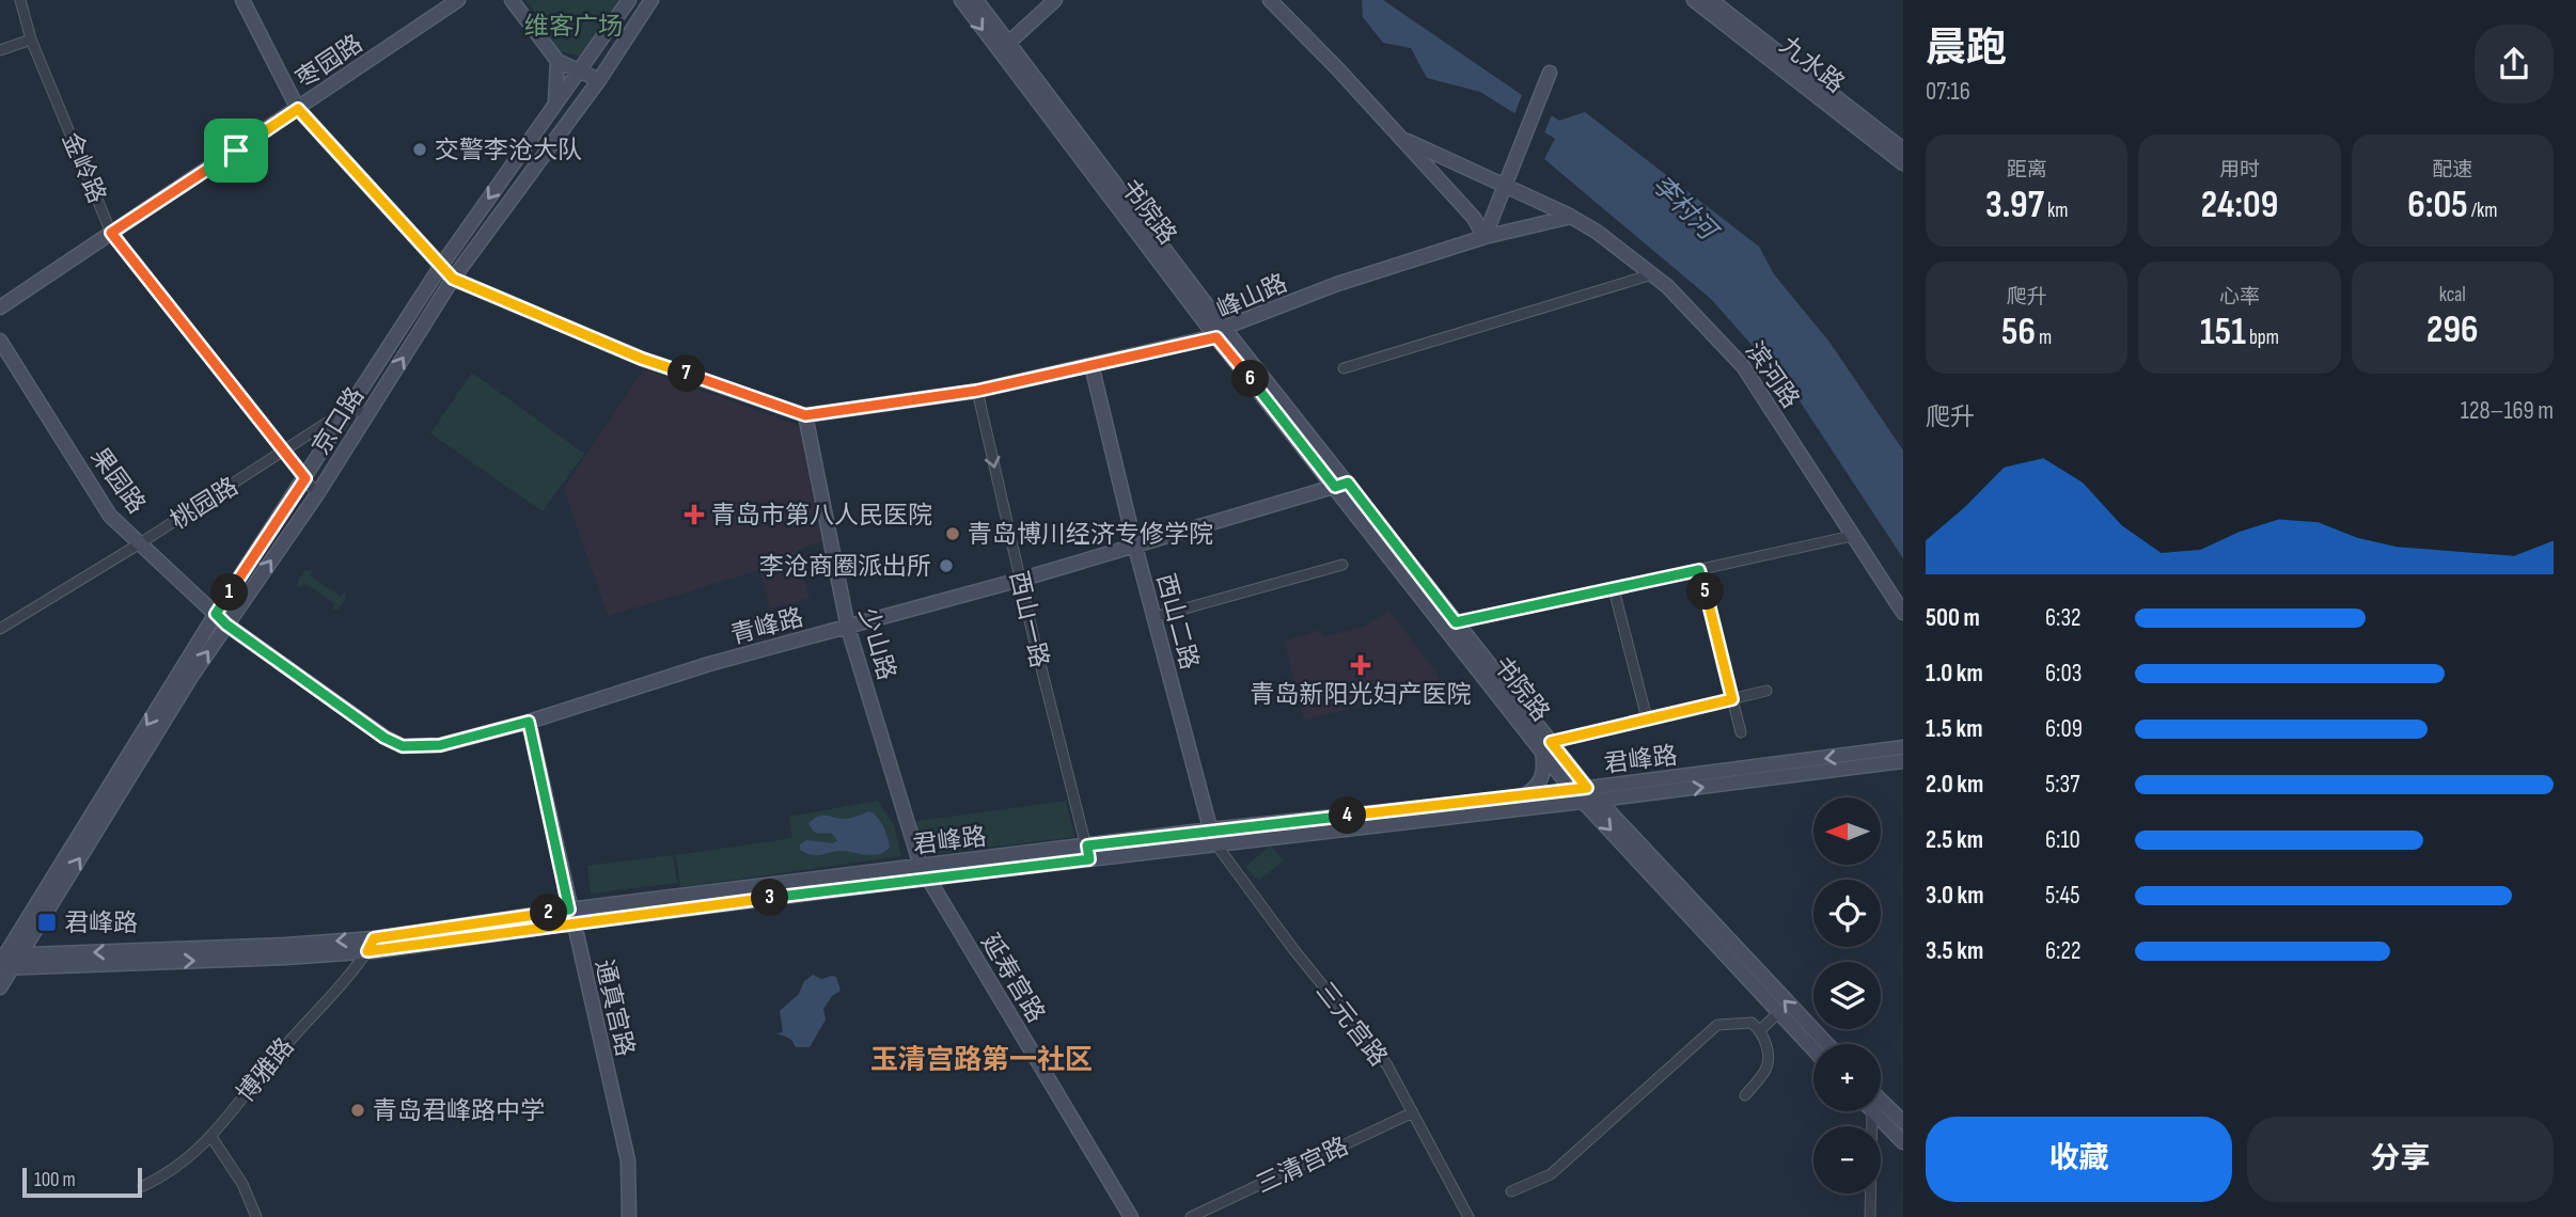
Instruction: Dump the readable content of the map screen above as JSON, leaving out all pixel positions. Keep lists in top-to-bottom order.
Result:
{
  "streets": {
    "main road": [
      "枣园路",
      "九水路",
      "书院路",
      "峰山路",
      "滨河路",
      "京口路",
      "果园路",
      "西山二路",
      "青峰路",
      "少山路",
      "君峰路",
      "延寿宫路",
      "通真宫路"
    ],
    "street": [
      "金岭路",
      "桃园路",
      "西山一路",
      "三元宫路",
      "博雅路",
      "三清宫路"
    ]
  },
  "crossings": [
    ["枣园路", "金岭路"],
    ["金岭路", "京口路"],
    ["金岭路", "桃园路"],
    ["书院路", "峰山路"],
    ["书院路", "青峰路"],
    ["书院路", "君峰路"],
    ["峰山路", "滨河路"],
    ["峰山路", "京口路"],
    ["峰山路", "西山一路"],
    ["峰山路", "西山二路"],
    ["峰山路", "少山路"],
    ["京口路", "果园路"],
    ["京口路", "桃园路"],
    ["京口路", "青峰路"],
    ["京口路", "君峰路"],
    ["果园路", "桃园路"],
    ["果园路", "青峰路"],
    ["西山一路", "青峰路"],
    ["西山一路", "君峰路"],
    ["西山二路", "青峰路"],
    ["西山二路", "君峰路"],
    ["西山二路", "三元宫路"],
    ["青峰路", "少山路"],
    ["青峰路", "通真宫路"],
    ["少山路", "君峰路"],
    ["少山路", "延寿宫路"],
    ["君峰路", "延寿宫路"],
    ["君峰路", "通真宫路"],
    ["君峰路", "三元宫路"],
    ["君峰路", "博雅路"],
    ["三元宫路", "三清宫路"]
  ],
  "one_way": ["西山一路"],
  "districts": ["玉清宫路第一社区"],
  "water": ["李村河"],
  "parks": ["维客广场"],
  "places": {
    "other": [
      "交警李沧大队",
      "青岛博川经济专修学院",
      "李沧商圈派出所",
      "青岛君峰路中学"
    ],
    "health": ["青岛市第八人民医院", "青岛新阳光妇产医院"],
    "transit": ["君峰路"]
  },
  "scale_bar": "100 m",
  "north": "left",
  "page": {
    "heading": ["晨跑", "07:16"],
    "stats": [
      ["距离", "3.97 km"],
      ["用时", "24:09"],
      ["配速", "6:05 /km"],
      ["爬升", "56 m"],
      ["心率", "151 bpm"],
      ["kcal", "296"]
    ],
    "pins": [
      "7",
      "6",
      "5",
      "1",
      "4",
      "3",
      "2"
    ],
    "chart": ["爬升", "128–169 m"],
    "list": [
      {
        "name": "500 m",
        "note": "6:32"
      },
      {
        "name": "1.0 km",
        "note": "6:03"
      },
      {
        "name": "1.5 km",
        "note": "6:09"
      },
      {
        "name": "2.0 km",
        "note": "5:37"
      },
      {
        "name": "2.5 km",
        "note": "6:10"
      },
      {
        "name": "3.0 km",
        "note": "5:45"
      },
      {
        "name": "3.5 km",
        "note": "6:22"
      }
    ],
    "map_buttons": ["+", "−"],
    "buttons": ["收藏", "分享"],
    "scale": "100 m"
  }
}
